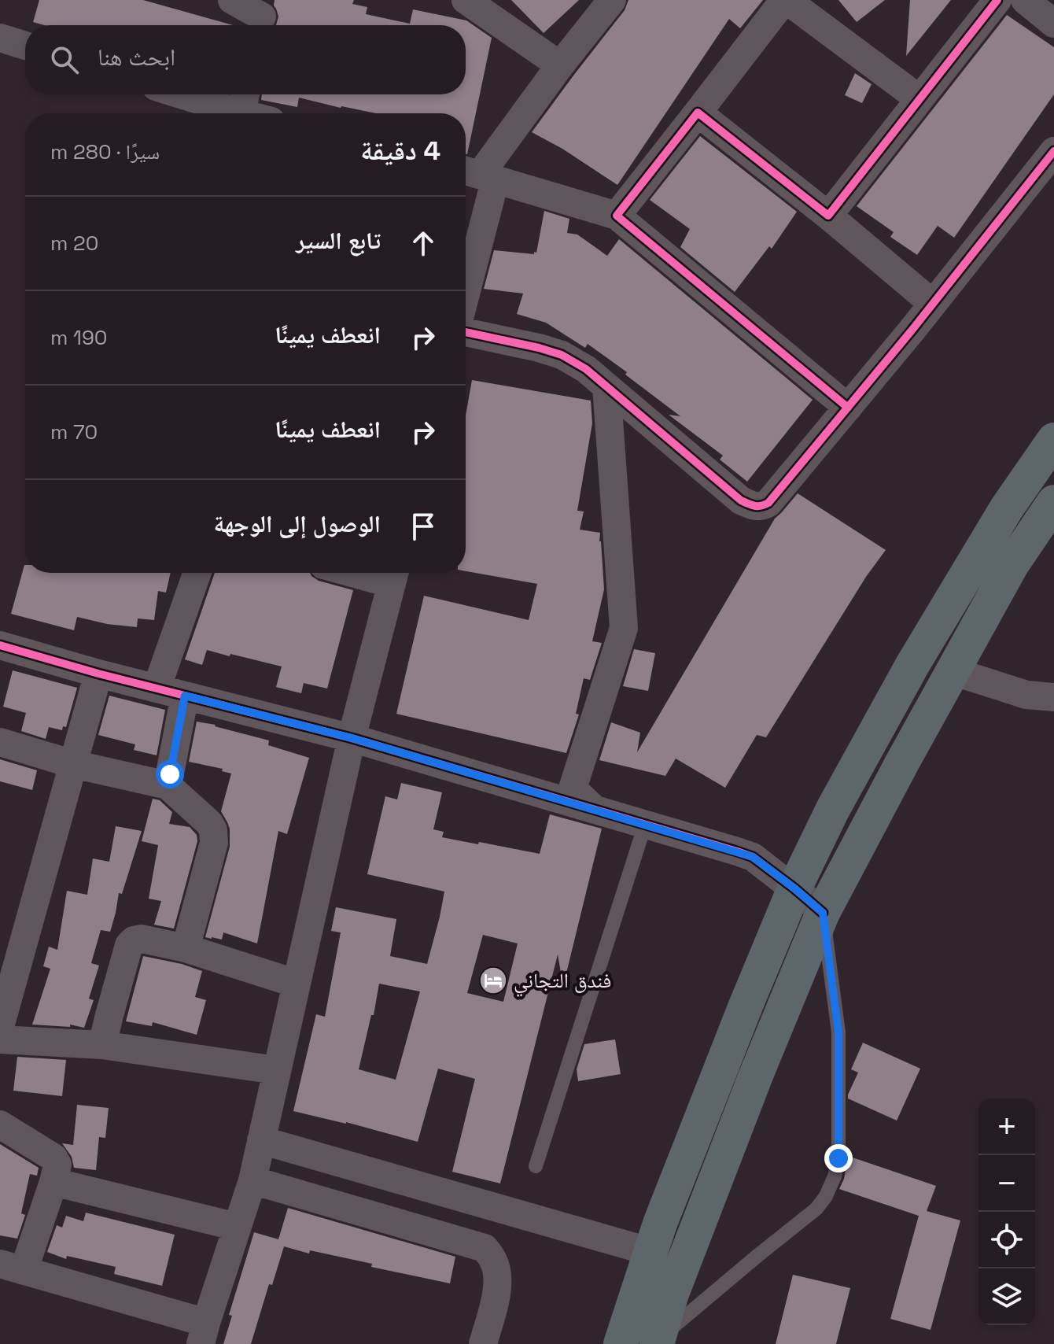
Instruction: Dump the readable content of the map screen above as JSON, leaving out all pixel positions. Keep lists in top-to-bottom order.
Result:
{
  "places": {
    "hotel": ["فندق التجاني"]
  },
  "page": {
    "search": "ابحث هنا",
    "heading": ["4 دقيقة", "سيرًا · 280 m"],
    "list": [
      ["تابع السير", "20 m"],
      ["انعطف يمينًا", "190 m"],
      ["انعطف يمينًا", "70 m"],
      "الوصول إلى الوجهة"
    ],
    "map_buttons": ["+", "−"]
  }
}
